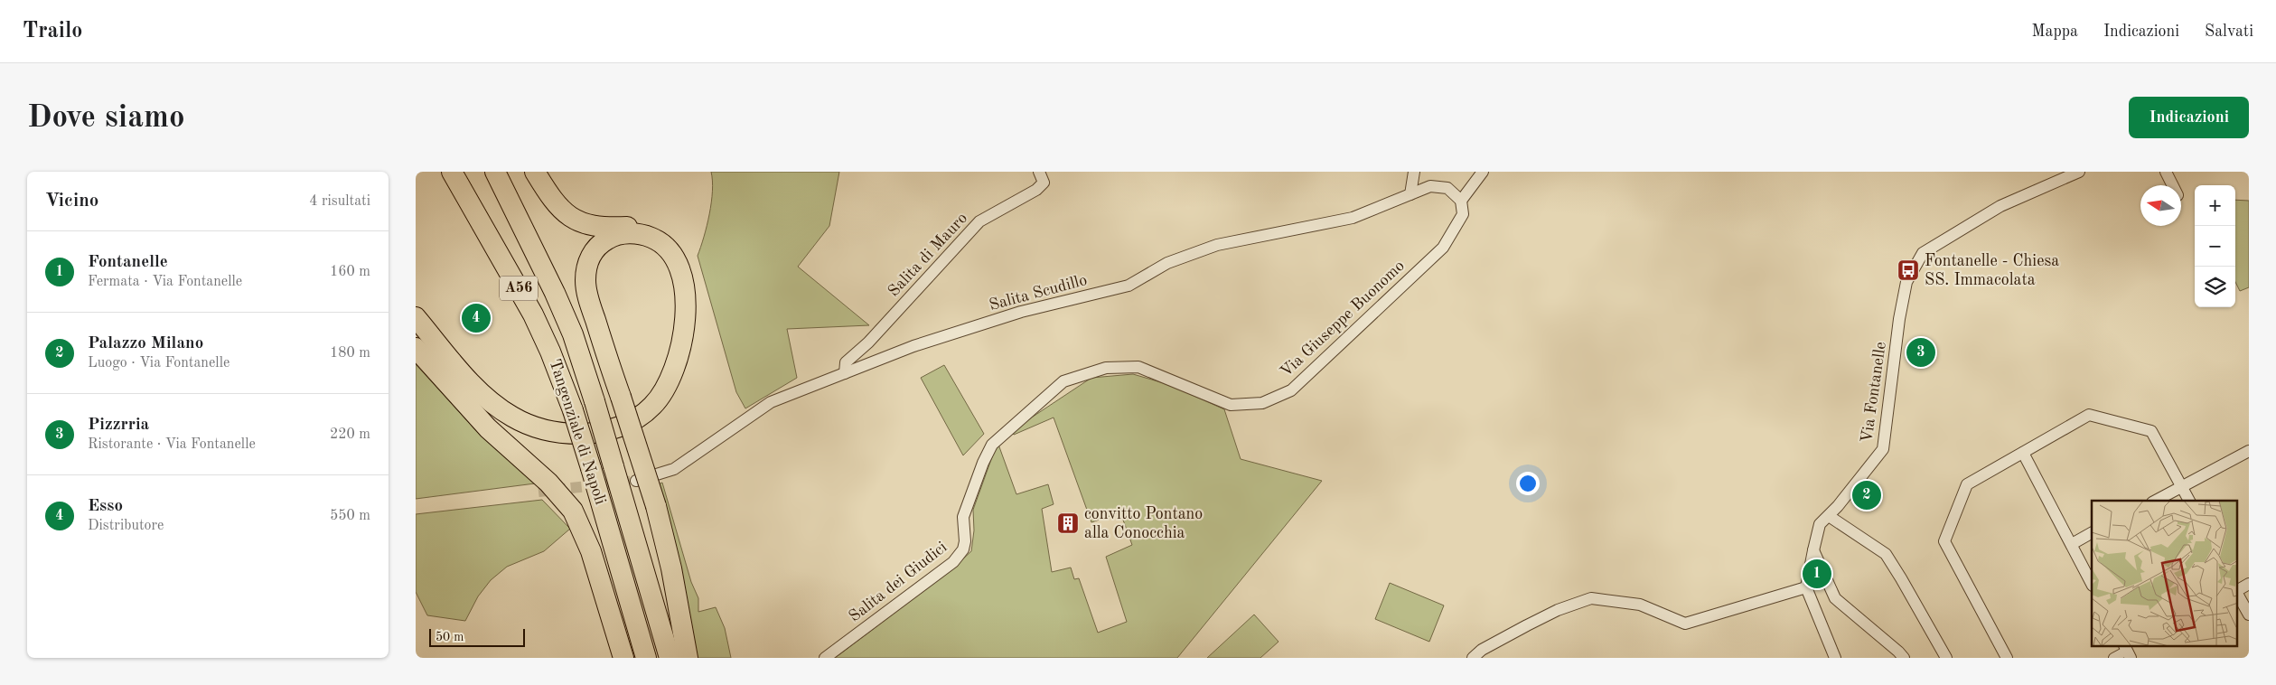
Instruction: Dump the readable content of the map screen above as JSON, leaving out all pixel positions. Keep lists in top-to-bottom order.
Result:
{
  "streets": {
    "highway": ["A56", "Tangenziale di Napoli"],
    "street": [
      "Salita di Mauro",
      "Salita Scudillo",
      "Via Giuseppe Buonomo",
      "Via Fontanelle",
      "Salita dei Giudici"
    ]
  },
  "crossings": [
    ["Salita di Mauro", "Salita Scudillo"],
    ["Salita Scudillo", "Via Giuseppe Buonomo"],
    ["Via Giuseppe Buonomo", "Salita dei Giudici"]
  ],
  "places": {
    "bus stop": ["Fontanelle - Chiesa SS. Immacolata"],
    "building": ["convitto Pontano alla Conocchia"]
  },
  "scale_bar": "50 m",
  "north": "left",
  "page": {
    "header": "Trailo",
    "nav": ["Mappa", "Indicazioni", "Salvati"],
    "buttons": "Indicazioni",
    "title": "Dove siamo",
    "heading": ["Vicino", "4 risultati"],
    "map_buttons": ["+", "−"],
    "list": [
      {
        "mark": "1",
        "name": "Fontanelle",
        "note": "Fermata · Via Fontanelle",
        "value": "160 m"
      },
      {
        "mark": "2",
        "name": "Palazzo Milano",
        "note": "Luogo · Via Fontanelle",
        "value": "180 m"
      },
      {
        "mark": "3",
        "name": "Pizzrria",
        "note": "Ristorante · Via Fontanelle",
        "value": "220 m"
      },
      {
        "mark": "4",
        "name": "Esso",
        "note": "Distributore",
        "value": "550 m"
      }
    ],
    "pins": [
      "4",
      "3",
      "2",
      "1"
    ],
    "scale": "50 m"
  }
}
